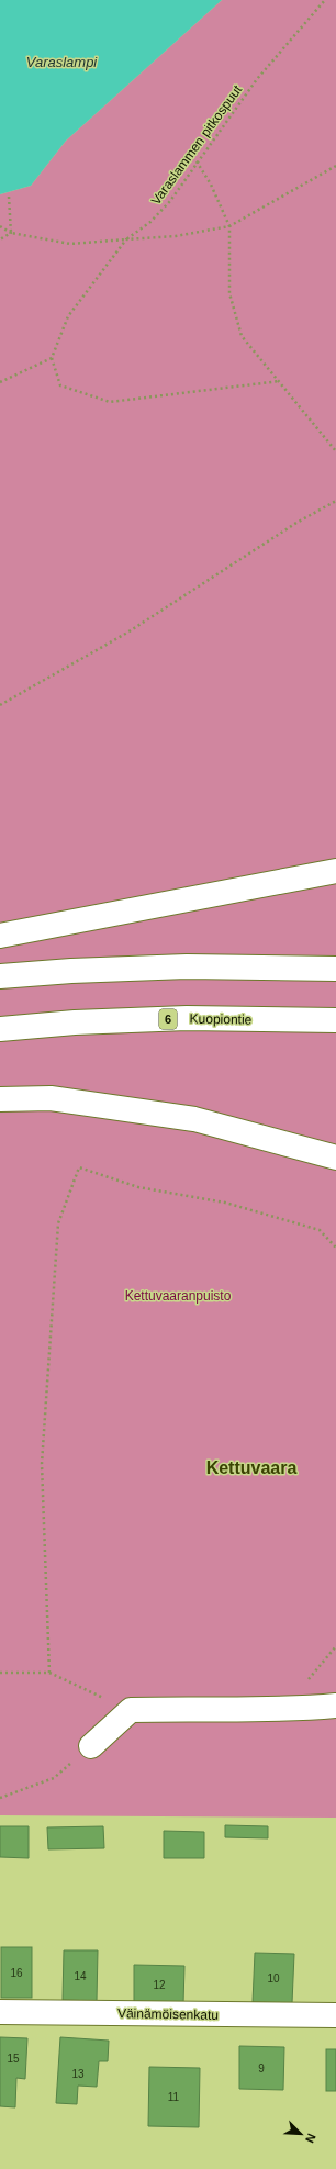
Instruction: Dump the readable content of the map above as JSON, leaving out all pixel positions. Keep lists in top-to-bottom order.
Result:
{
  "streets": {
    "main road": ["6", "Kuopiontie", "Väinämöisenkatu"],
    "path": ["Varaslammen pitkospuut"]
  },
  "districts": ["Kettuvaara"],
  "water": ["Varaslampi"],
  "parks": ["Kettuvaaranpuisto"],
  "house_numbers": [
    "16",
    "14",
    "10",
    "12",
    "15",
    "9",
    "13",
    "11"
  ],
  "north": "bottom right"
}
